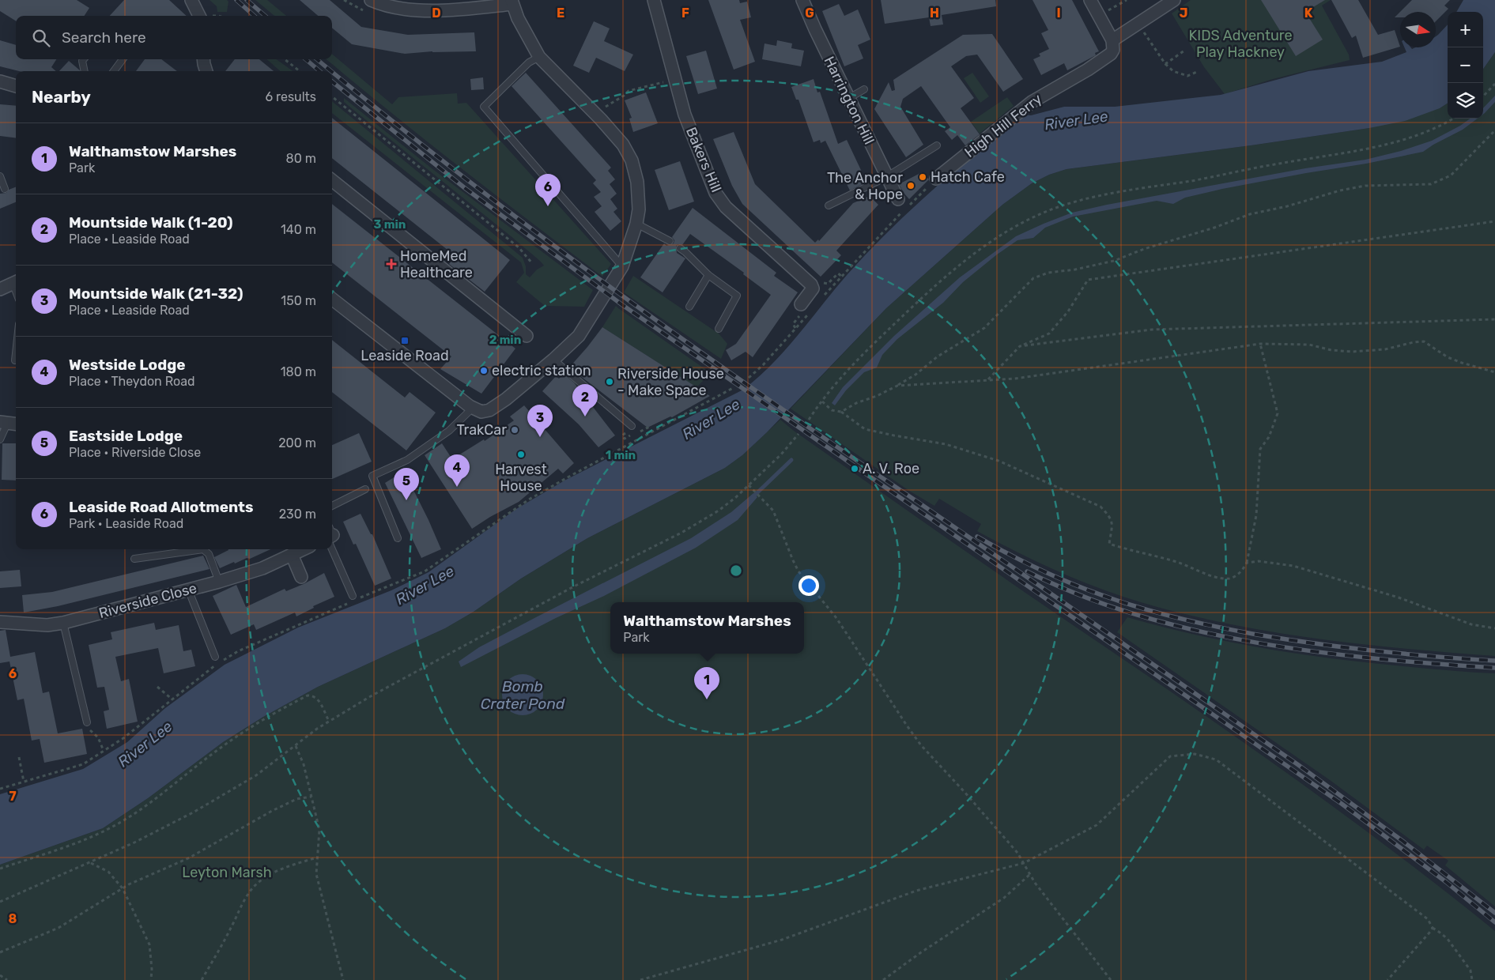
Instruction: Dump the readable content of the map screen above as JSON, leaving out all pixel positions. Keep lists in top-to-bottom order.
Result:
{
  "streets": {
    "street": [
      "Harrington Hill",
      "High Hill Ferry",
      "Bakers Hill",
      "Riverside Close"
    ]
  },
  "water": ["River Lee", "Bomb Crater Pond"],
  "parks": ["KIDS Adventure Play Hackney", "Leyton Marsh"],
  "places": {
    "other": [
      "Hatch Cafe",
      "The Anchor & Hope",
      "electric station",
      "Riverside House - Make Space",
      "TrakCar",
      "Harvest House",
      "A. V. Roe"
    ],
    "health": ["HomeMed Healthcare"],
    "transit": ["Leaside Road"]
  },
  "north": "right",
  "page": {
    "map_buttons": ["+", "−"],
    "search": "Search here",
    "heading": ["Nearby", "6 results"],
    "list": [
      {
        "mark": "1",
        "name": "Walthamstow Marshes",
        "note": "Park",
        "value": "80 m"
      },
      {
        "mark": "2",
        "name": "Mountside Walk (1-20)",
        "note": "Place · Leaside Road",
        "value": "140 m"
      },
      {
        "mark": "3",
        "name": "Mountside Walk (21-32)",
        "note": "Place · Leaside Road",
        "value": "150 m"
      },
      {
        "mark": "4",
        "name": "Westside Lodge",
        "note": "Place · Theydon Road",
        "value": "180 m"
      },
      {
        "mark": "5",
        "name": "Eastside Lodge",
        "note": "Place · Riverside Close",
        "value": "200 m"
      },
      {
        "mark": "6",
        "name": "Leaside Road Allotments",
        "note": "Park · Leaside Road",
        "value": "230 m"
      }
    ],
    "pins": [
      "6",
      "2",
      "3",
      "4",
      "5",
      "1"
    ],
    "popup": ["Walthamstow Marshes", "Park"]
  },
  "grid": {
    "columns": [
      "D",
      "E",
      "F",
      "G",
      "H",
      "I",
      "J",
      "K"
    ],
    "rows": ["6", "7", "8"]
  },
  "rings": ["3 min", "2 min", "1 min"]
}
